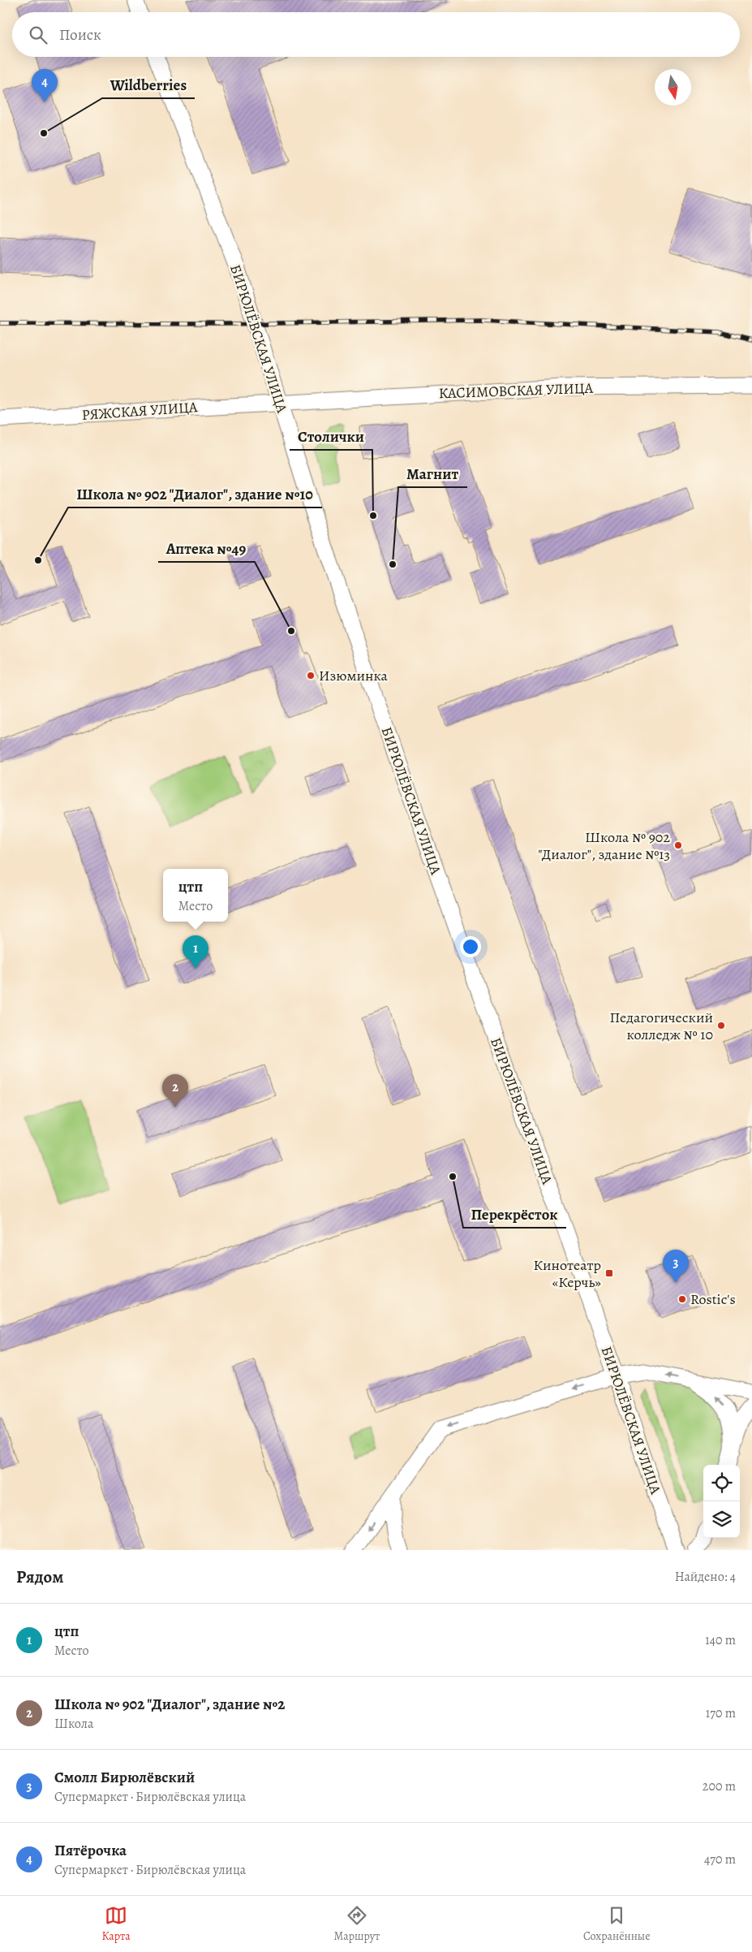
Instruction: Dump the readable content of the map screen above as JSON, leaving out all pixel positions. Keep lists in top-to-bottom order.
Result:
{
  "streets": {
    "street": ["БИРЮЛЁВСКАЯ УЛИЦА", "КАСИМОВСКАЯ УЛИЦА", "РЯЖСКАЯ УЛИЦА"]
  },
  "crossings": [
    ["БИРЮЛЁВСКАЯ УЛИЦА", "КАСИМОВСКАЯ УЛИЦА"],
    ["БИРЮЛЁВСКАЯ УЛИЦА", "РЯЖСКАЯ УЛИЦА"],
    ["КАСИМОВСКАЯ УЛИЦА", "РЯЖСКАЯ УЛИЦА"]
  ],
  "places": {
    "other": [
      "Wildberries",
      "Столички",
      "Школа № 902 \"Диалог\", здание №10",
      "Магнит",
      "Аптека №49",
      "Изюминка",
      "Школа № 902 \"Диалог\", здание №13",
      "Педагогический колледж № 10",
      "Перекрёсток",
      "Rostic's"
    ],
    "transit": ["Кинотеатр «Керчь»"]
  },
  "north": "bottom",
  "page": {
    "search": "Поиск",
    "pins": [
      "4",
      "1",
      "2",
      "3"
    ],
    "popup": ["цтп", "Место"],
    "heading": ["Рядом", "Найдено: 4"],
    "list": [
      {
        "mark": "1",
        "name": "цтп",
        "note": "Место",
        "value": "140 m"
      },
      {
        "mark": "2",
        "name": "Школа № 902 \"Диалог\", здание №2",
        "note": "Школа",
        "value": "170 m"
      },
      {
        "mark": "3",
        "name": "Смолл Бирюлёвский",
        "note": "Супермаркет · Бирюлёвская улица",
        "value": "200 m"
      },
      {
        "mark": "4",
        "name": "Пятёрочка",
        "note": "Супермаркет · Бирюлёвская улица",
        "value": "470 m"
      }
    ],
    "nav": ["Карта", "Маршрут", "Сохранённые"]
  }
}
